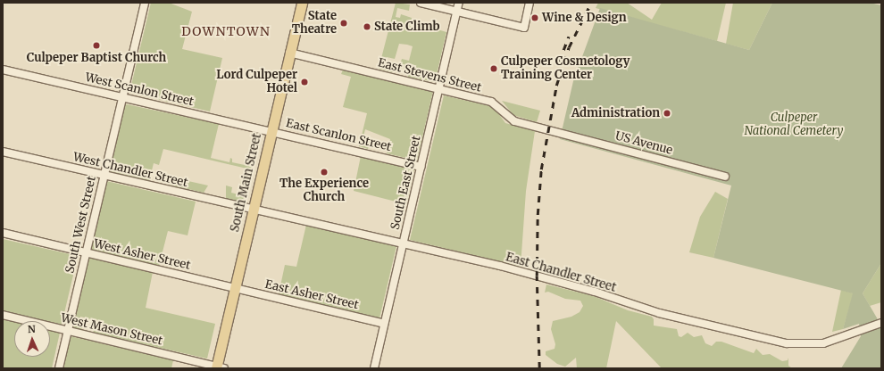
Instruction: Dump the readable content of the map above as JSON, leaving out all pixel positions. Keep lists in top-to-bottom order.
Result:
{
  "streets": {
    "main road": ["South Main Street"],
    "street": [
      "East Stevens Street",
      "West Scanlon Street",
      "East Scanlon Street",
      "US Avenue",
      "West Chandler Street",
      "South East Street",
      "South West Street",
      "West Asher Street",
      "East Chandler Street",
      "East Asher Street",
      "West Mason Street"
    ]
  },
  "crossings": [
    ["East Stevens Street", "US Avenue"],
    ["East Stevens Street", "South Main Street"],
    ["East Stevens Street", "South East Street"],
    ["West Scanlon Street", "East Scanlon Street"],
    ["West Scanlon Street", "South Main Street"],
    ["West Scanlon Street", "South West Street"],
    ["East Scanlon Street", "South Main Street"],
    ["East Scanlon Street", "South East Street"],
    ["West Chandler Street", "South Main Street"],
    ["West Chandler Street", "South West Street"],
    ["West Chandler Street", "East Chandler Street"],
    ["South Main Street", "West Asher Street"],
    ["South Main Street", "East Chandler Street"],
    ["South Main Street", "East Asher Street"],
    ["South Main Street", "West Mason Street"],
    ["South East Street", "East Chandler Street"],
    ["South East Street", "East Asher Street"],
    ["South West Street", "West Asher Street"],
    ["South West Street", "West Mason Street"],
    ["West Asher Street", "East Asher Street"]
  ],
  "districts": ["DOWNTOWN"],
  "parks": ["Culpeper National Cemetery"],
  "places": [
    "Wine & Design",
    "State Theatre",
    "State Climb",
    "Culpeper Baptist Church",
    "Culpeper Cosmetology Training Center",
    "Lord Culpeper Hotel",
    "Administration",
    "The Experience Church"
  ],
  "north": "top"
}
